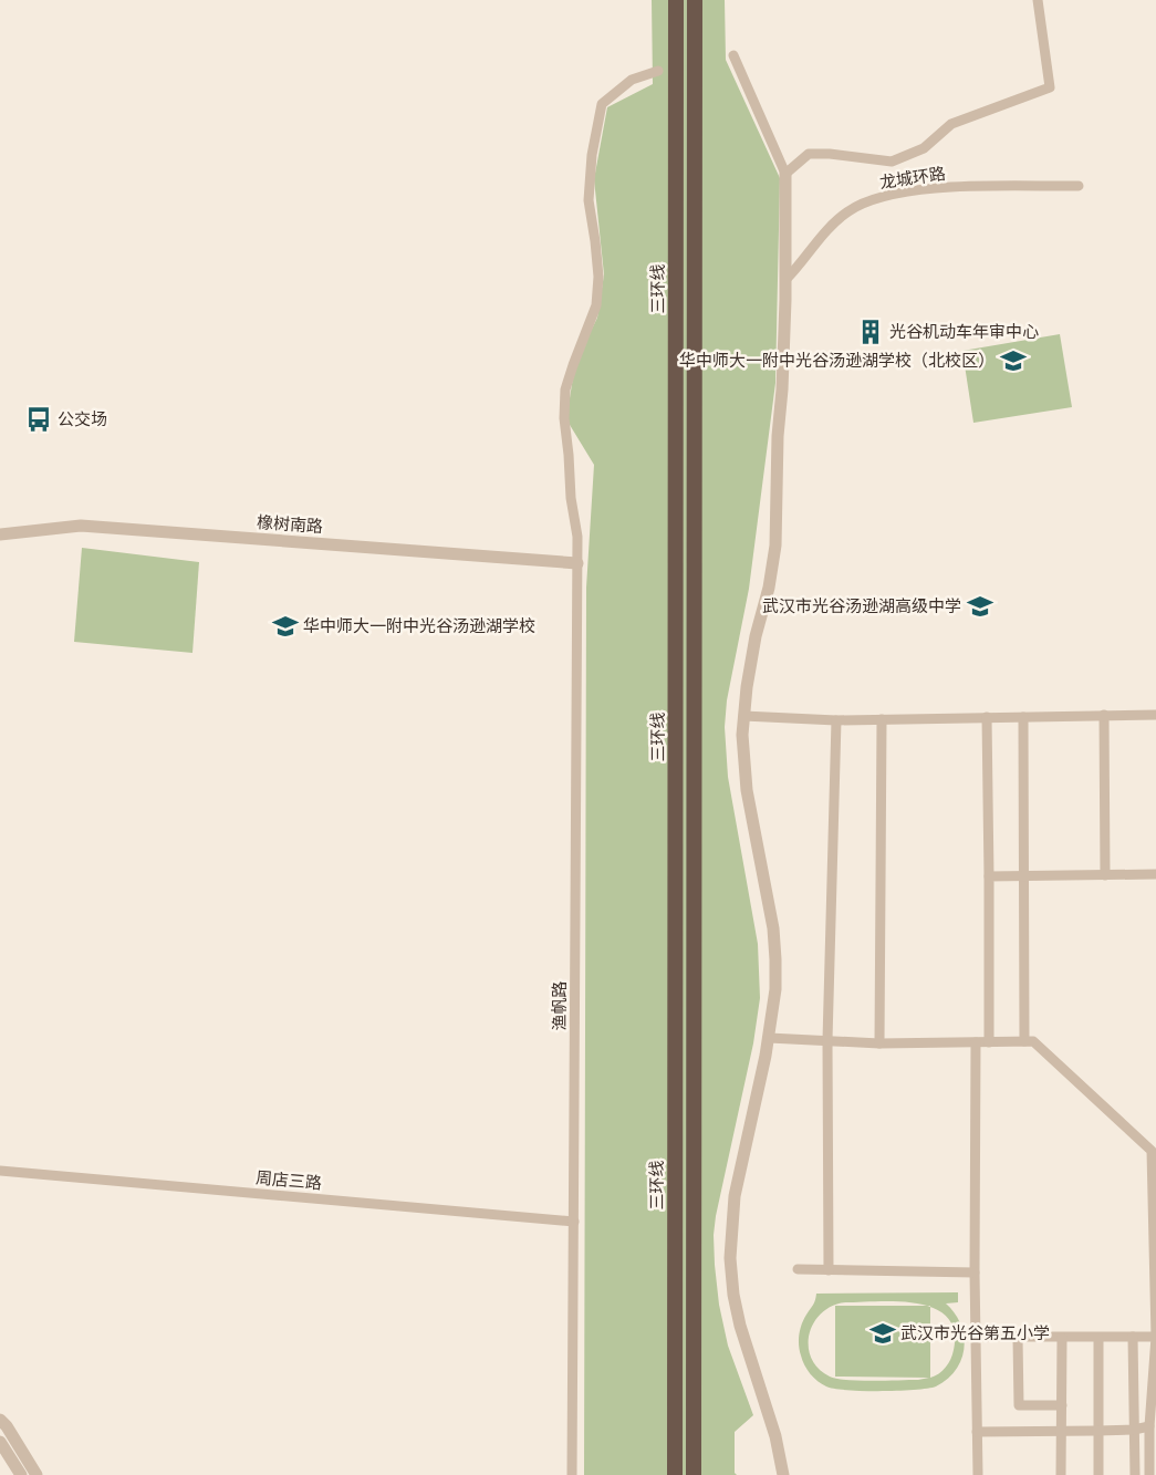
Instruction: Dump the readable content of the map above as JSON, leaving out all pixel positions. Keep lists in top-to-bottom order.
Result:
{
  "streets": {
    "highway": ["三环线"],
    "street": [
      "龙城环路",
      "橡树南路",
      "渔帆路",
      "周店三路"
    ]
  },
  "crossings": [
    ["橡树南路", "渔帆路"],
    ["渔帆路", "周店三路"]
  ],
  "places": {
    "building": ["光谷机动车年审中心"],
    "school or university": [
      "华中师大一附中光谷汤逊湖学校（北校区）",
      "武汉市光谷汤逊湖高级中学",
      "华中师大一附中光谷汤逊湖学校",
      "武汉市光谷第五小学"
    ],
    "bus stop": ["公交场"]
  }
}
